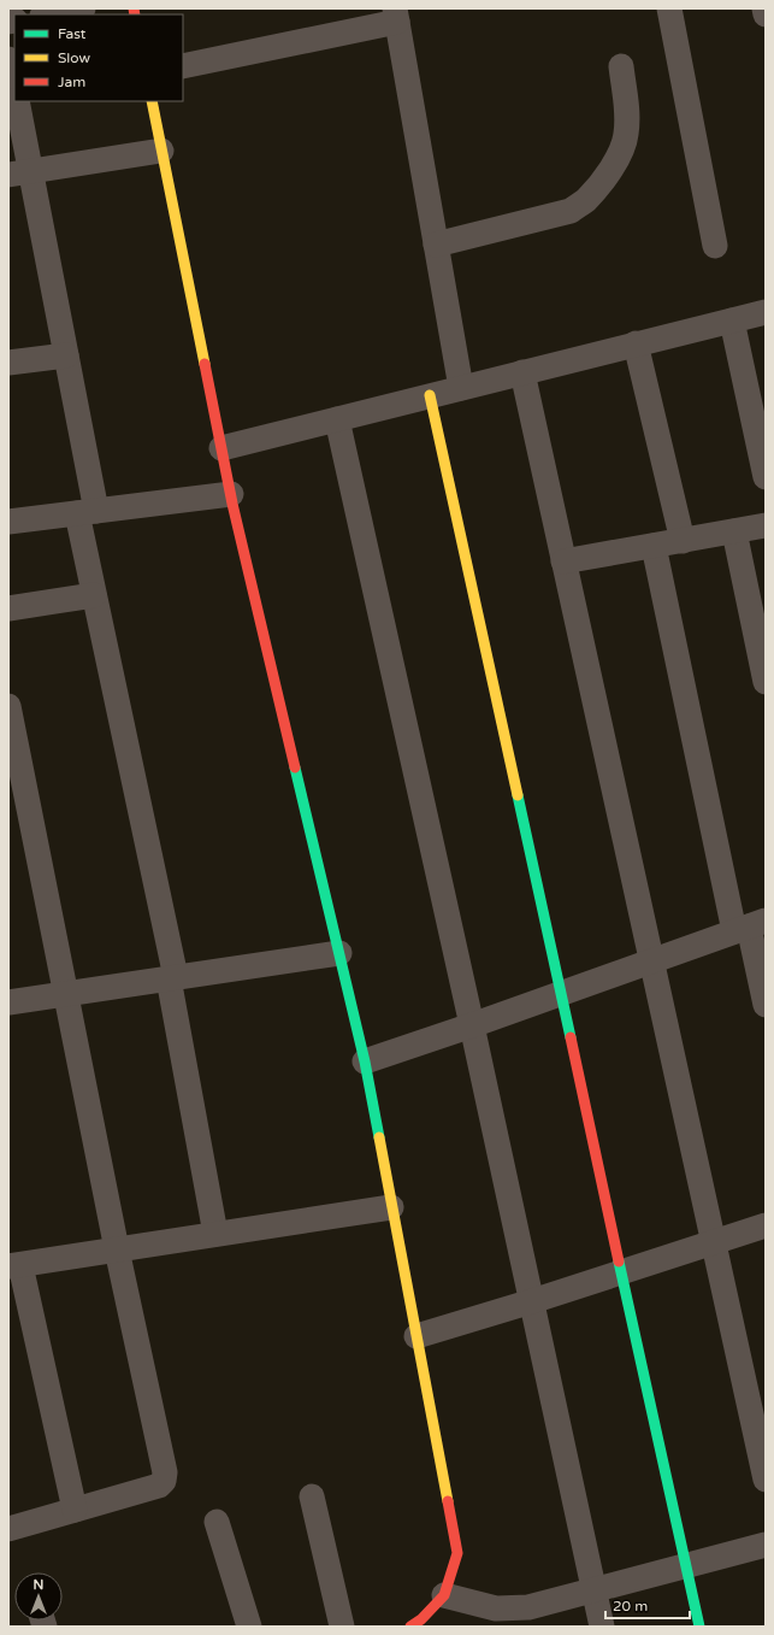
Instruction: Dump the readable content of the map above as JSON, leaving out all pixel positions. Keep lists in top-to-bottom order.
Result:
{
  "legend": ["Fast", "Slow", "Jam"],
  "scale_bar": "20 m",
  "north": "top"
}
